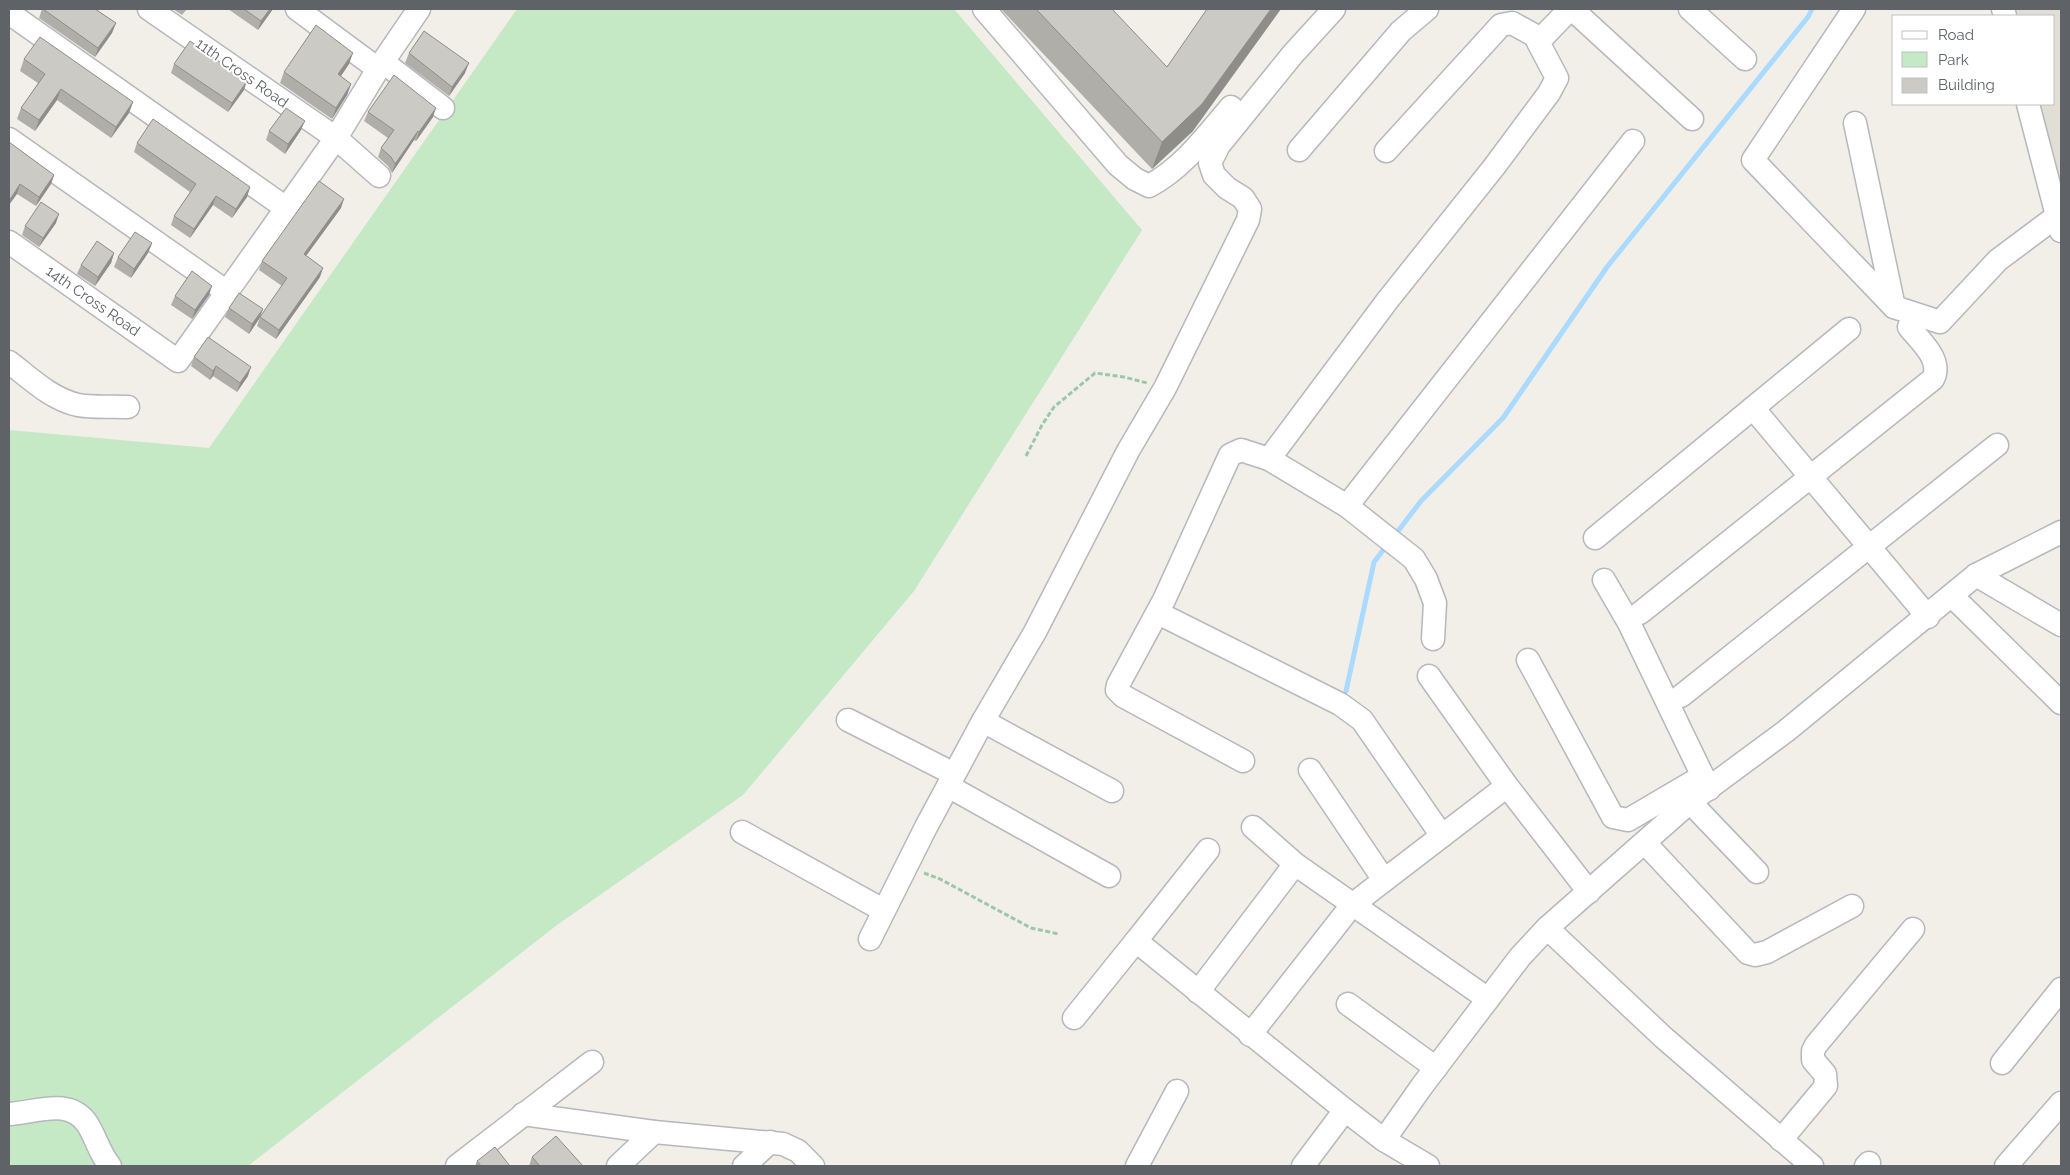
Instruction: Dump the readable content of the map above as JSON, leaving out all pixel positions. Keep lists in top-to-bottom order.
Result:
{
  "streets": {
    "street": ["11th Cross Road", "14th Cross Road"]
  },
  "legend": ["Road", "Park", "Building"]
}
